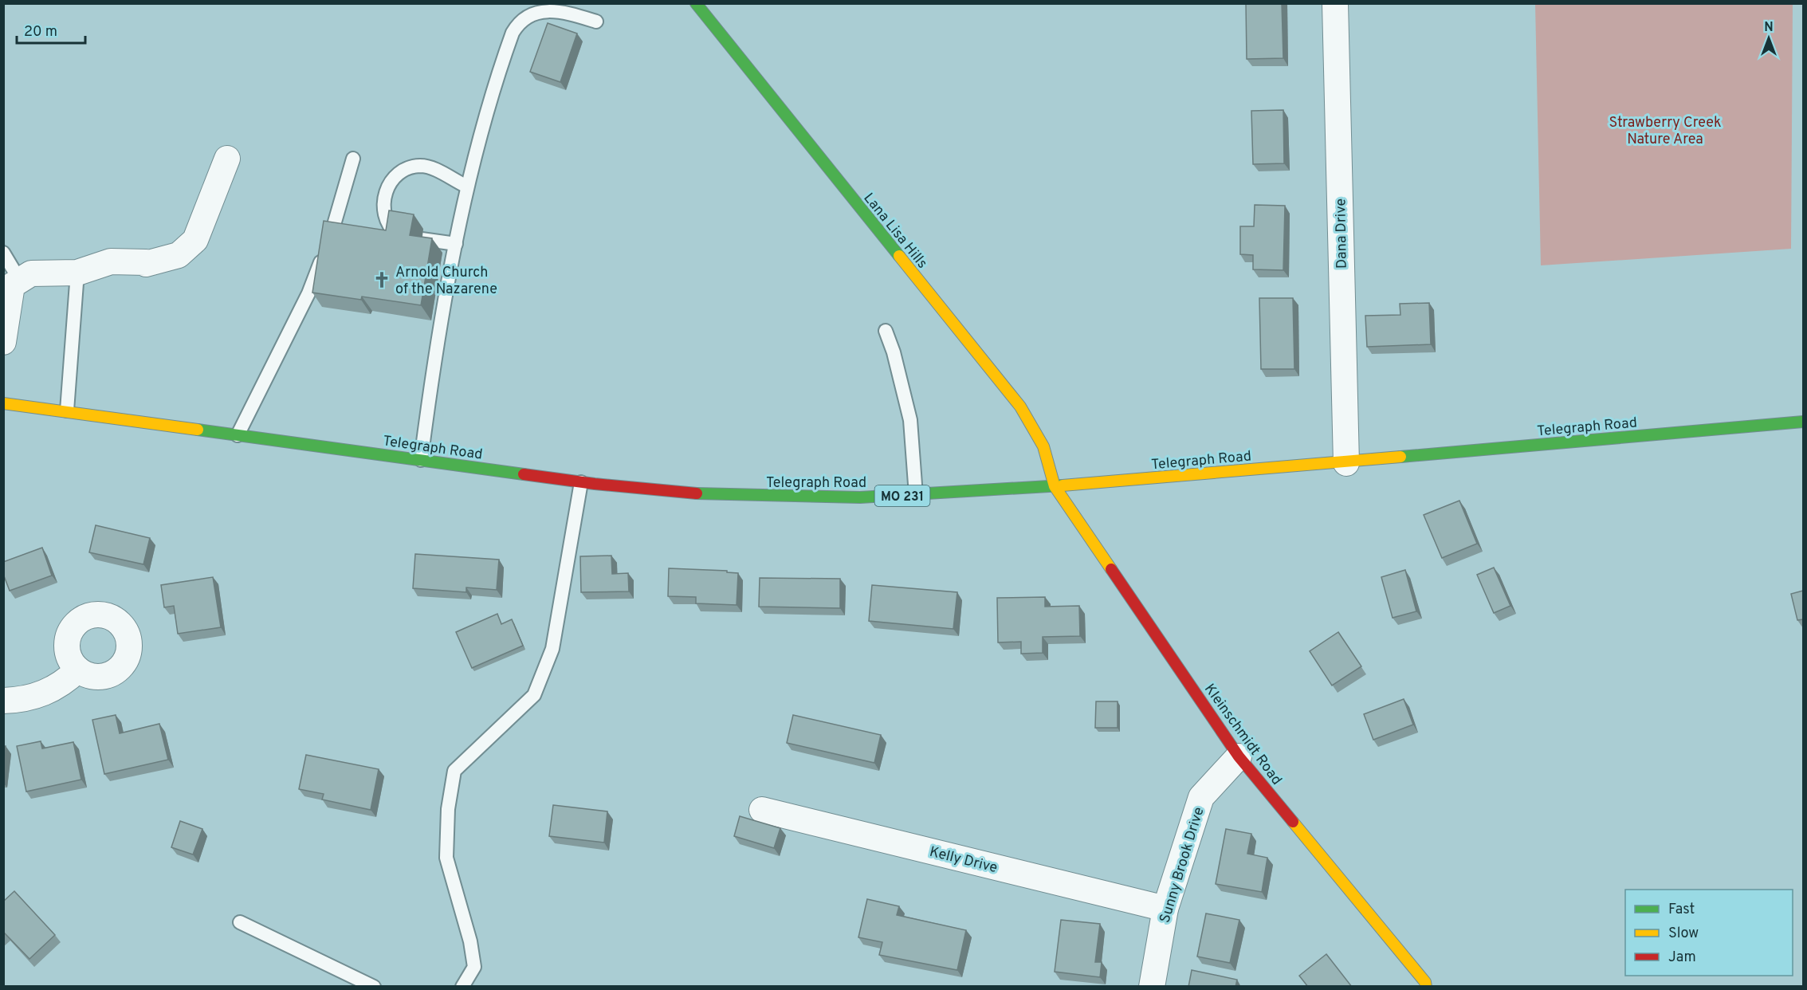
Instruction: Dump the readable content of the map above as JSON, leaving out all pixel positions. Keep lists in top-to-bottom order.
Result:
{
  "streets": {
    "main road": [
      "Lana Lisa Hills",
      "Telegraph Road",
      "MO 231",
      "Kleinschmidt Road"
    ],
    "street": ["Dana Drive", "Kelly Drive", "Sunny Brook Drive"]
  },
  "crossings": [
    ["Lana Lisa Hills", "Telegraph Road"],
    ["Lana Lisa Hills", "Kleinschmidt Road"],
    ["Dana Drive", "Telegraph Road"],
    ["Telegraph Road", "Kleinschmidt Road"],
    ["Kleinschmidt Road", "Sunny Brook Drive"],
    ["Kelly Drive", "Sunny Brook Drive"]
  ],
  "parks": ["Strawberry Creek Nature Area"],
  "places": {
    "church": ["Arnold Church of the Nazarene"]
  },
  "legend": ["Fast", "Slow", "Jam"],
  "scale_bar": "20 m",
  "north": "top"
}
